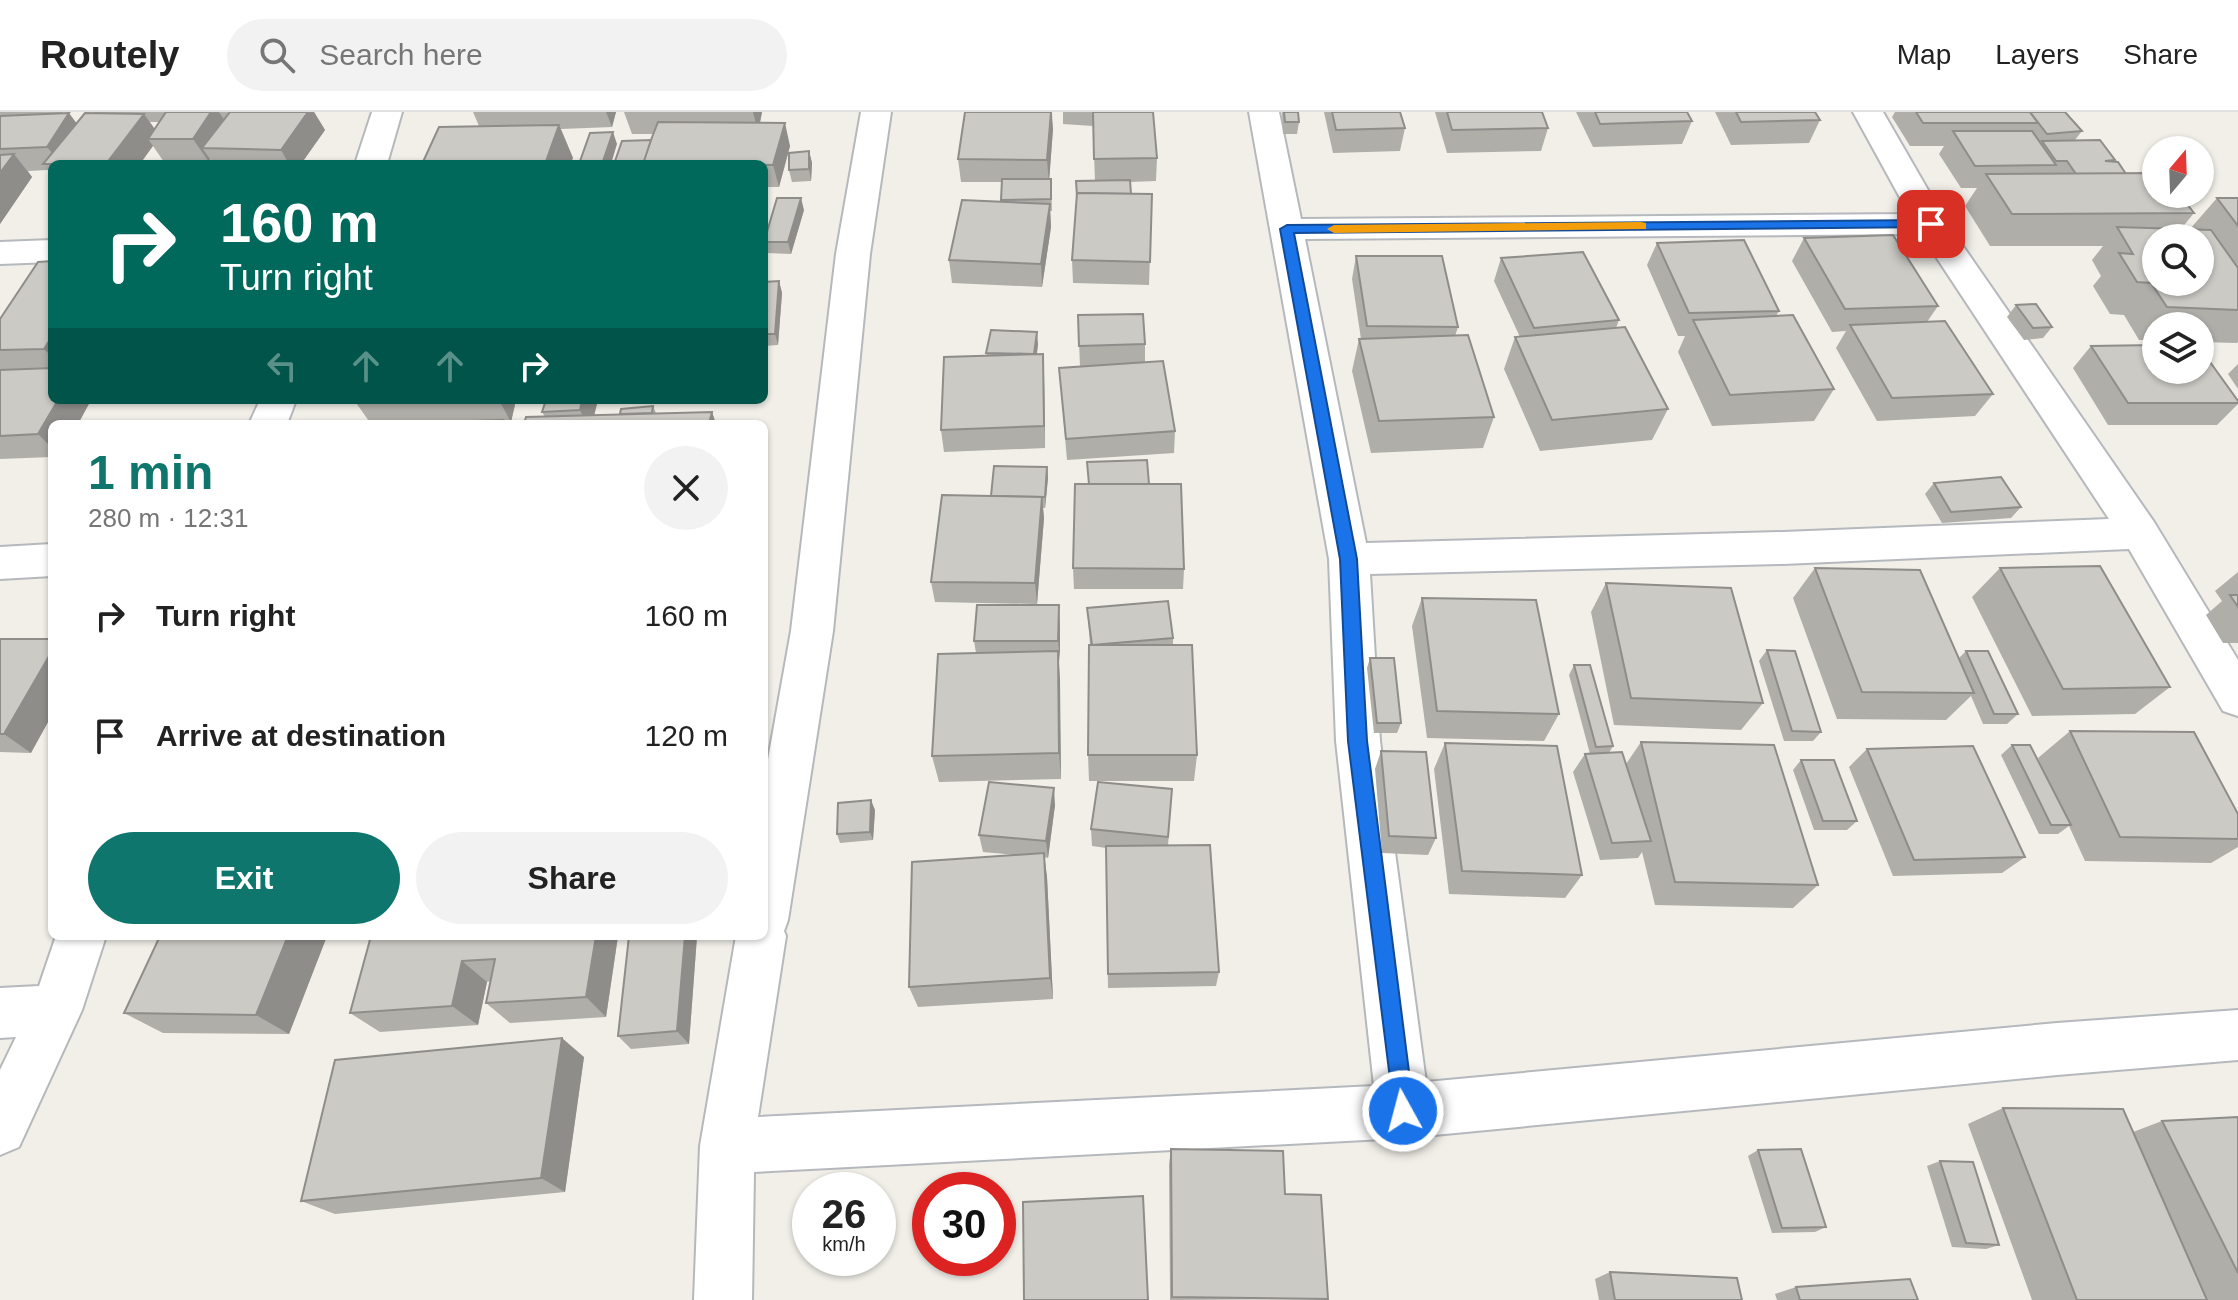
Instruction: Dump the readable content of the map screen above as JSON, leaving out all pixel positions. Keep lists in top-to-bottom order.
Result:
{
  "north": "top",
  "page": {
    "header": "Routely",
    "search": "Search here",
    "nav": ["Map", "Layers", "Share"],
    "turn": ["160 m", "Turn right"],
    "heading": ["1 min", "280 m · 12:31"],
    "list": [
      {
        "name": "Turn right",
        "value": "160 m"
      },
      {
        "name": "Arrive at destination",
        "value": "120 m"
      }
    ],
    "buttons": ["Exit", "Share"],
    "speed": "26 km/h",
    "limit": "30"
  }
}
